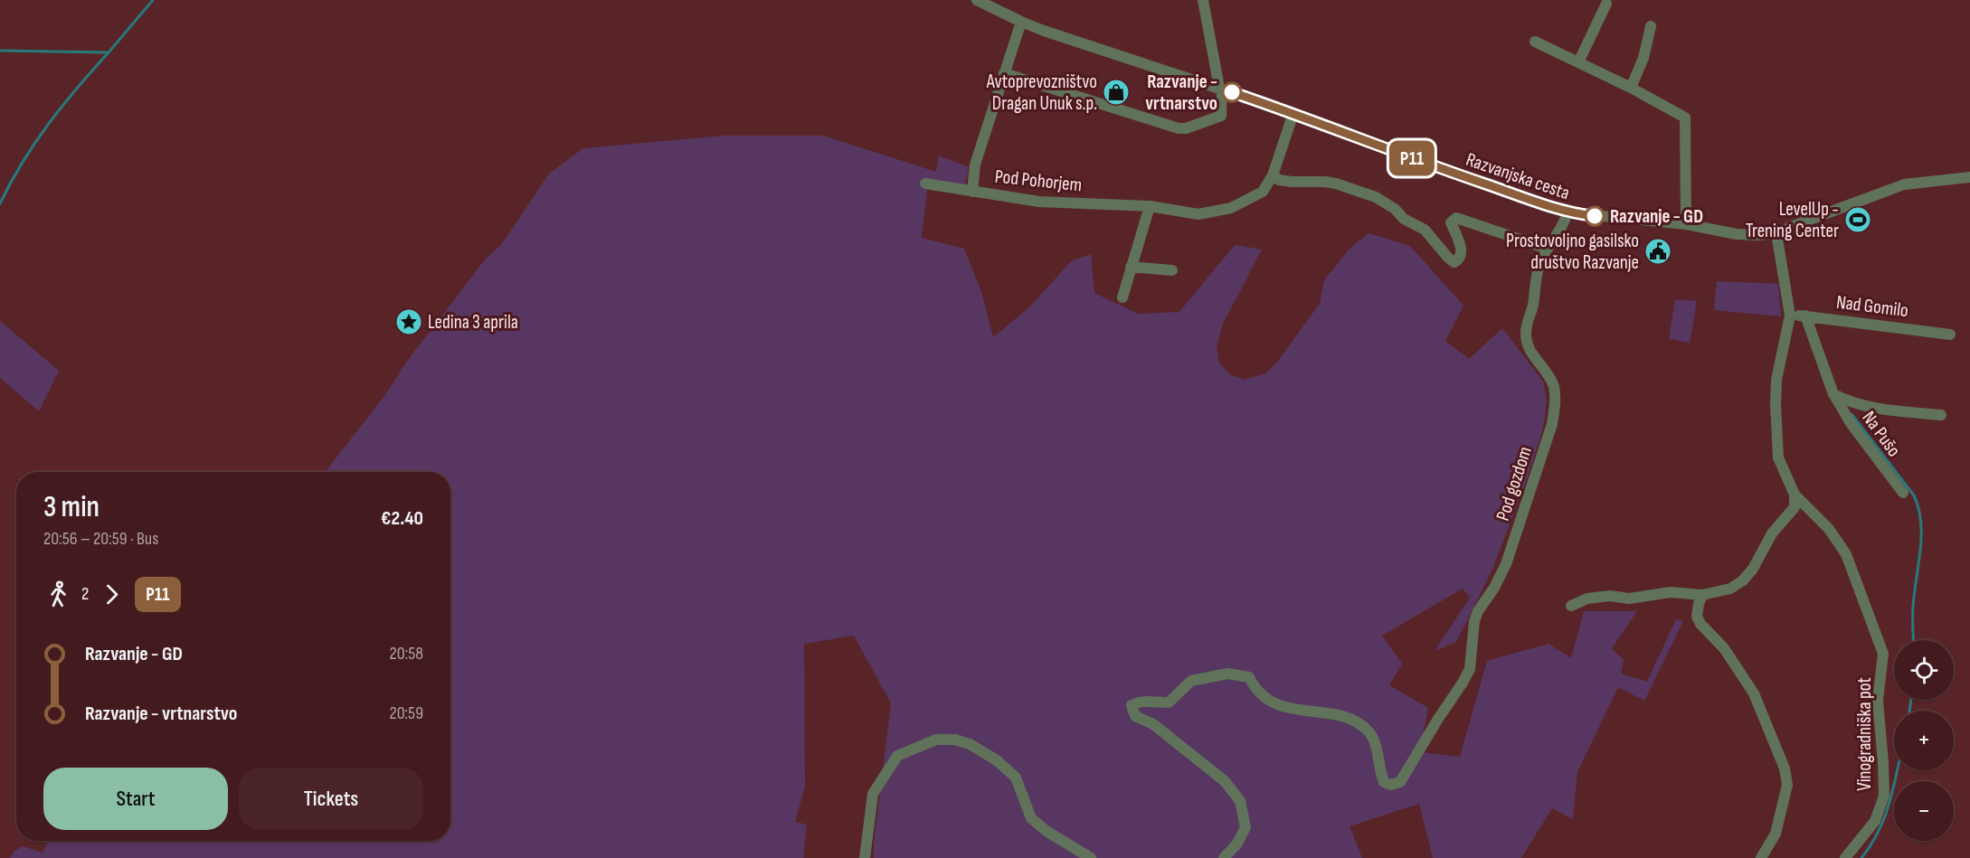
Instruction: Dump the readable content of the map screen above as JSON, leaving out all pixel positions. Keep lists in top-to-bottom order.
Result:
{
  "streets": {
    "street": [
      "Razvanjska cesta",
      "Pod Pohorjem",
      "Nad Gomilo",
      "Na Pušo",
      "Pod gozdom",
      "Vinogradniška pot"
    ]
  },
  "crossings": [
    ["Razvanjska cesta", "Pod Pohorjem"],
    ["Razvanjska cesta", "Pod gozdom"],
    ["Razvanjska cesta", "Vinogradniška pot"],
    ["Nad Gomilo", "Na Pušo"],
    ["Nad Gomilo", "Vinogradniška pot"]
  ],
  "places": {
    "shop": ["Avtoprevozništvo Dragan Unuk s.p."],
    "other": ["Razvanje - vrtnarstvo", "Razvanje - GD"],
    "sports": ["LevelUp - Trening Center"],
    "public building": ["Prostovoljno gasilsko društvo Razvanje"],
    "place": ["Ledina 3 aprila"]
  },
  "lines": ["bus line P11"],
  "page": {
    "on_map": "P11",
    "heading": ["3 min", "20:56 – 20:59 · Bus", "€2.40"],
    "legs": ["2", "P11"],
    "list": [
      {
        "name": "Razvanje - GD",
        "value": "20:58"
      },
      {
        "name": "Razvanje - vrtnarstvo",
        "value": "20:59"
      }
    ],
    "map_buttons": ["+", "−"],
    "buttons": ["Start", "Tickets"]
  }
}
